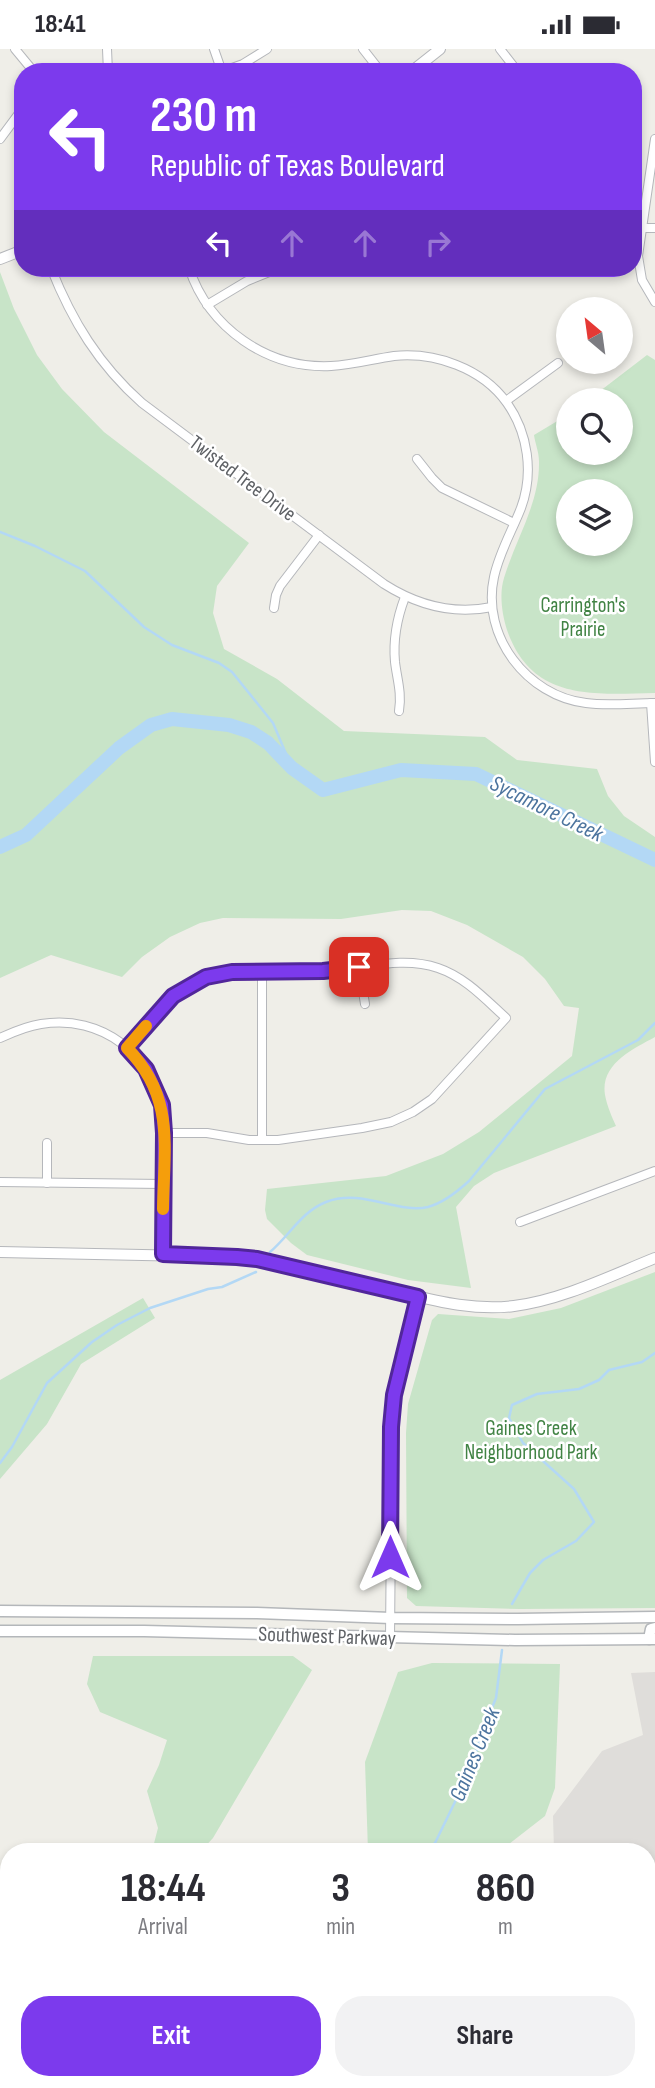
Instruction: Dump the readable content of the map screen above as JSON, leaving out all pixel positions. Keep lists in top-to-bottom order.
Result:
{
  "streets": {
    "main road": ["Southwest Parkway"],
    "street": ["Twisted Tree Drive"]
  },
  "water": ["Sycamore Creek", "Gaines Creek"],
  "parks": ["Carrington's Prairie", "Gaines Creek Neighborhood Park"],
  "north": "top left",
  "page": {
    "status": "18:41",
    "turn": ["230 m", "Republic of Texas Boulevard"],
    "eta": [
      "18:44",
      "Arrival",
      "3",
      "min",
      "860",
      "m"
    ],
    "buttons": ["Exit", "Share"]
  }
}
